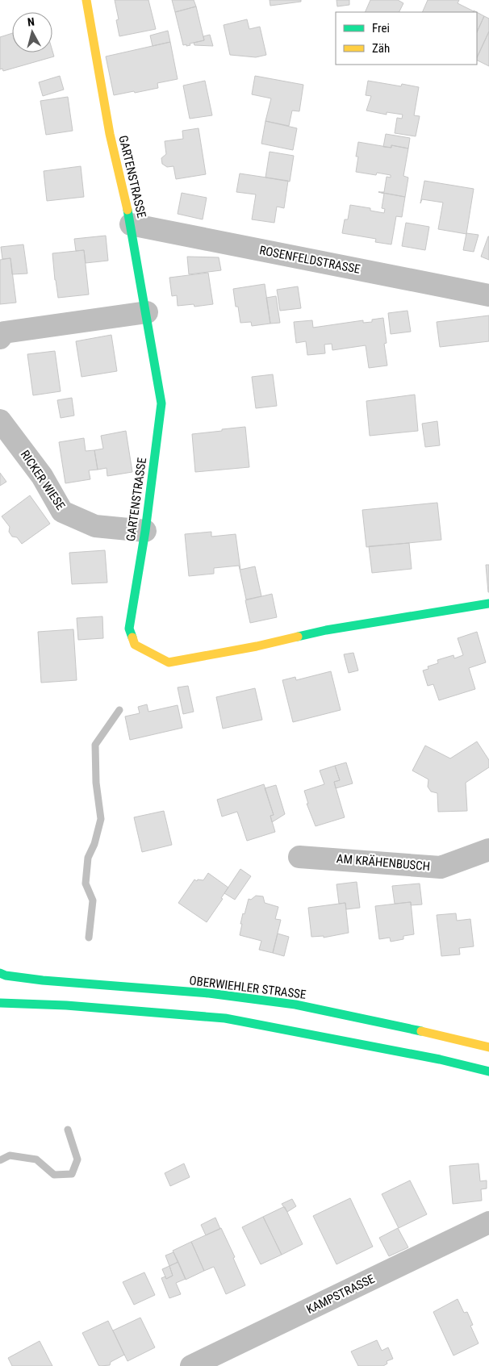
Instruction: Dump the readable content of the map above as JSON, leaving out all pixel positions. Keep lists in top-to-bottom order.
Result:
{
  "streets": {
    "street": [
      "GARTENSTRASSE",
      "ROSENFELDSTRASSE",
      "RICKER WIESE",
      "AM KRÄHENBUSCH",
      "OBERWIEHLER STRASSE",
      "KAMPSTRASSE"
    ]
  },
  "crossings": [
    ["GARTENSTRASSE", "ROSENFELDSTRASSE"],
    ["GARTENSTRASSE", "RICKER WIESE"]
  ],
  "legend": ["Frei", "Zäh"],
  "north": "top"
}
